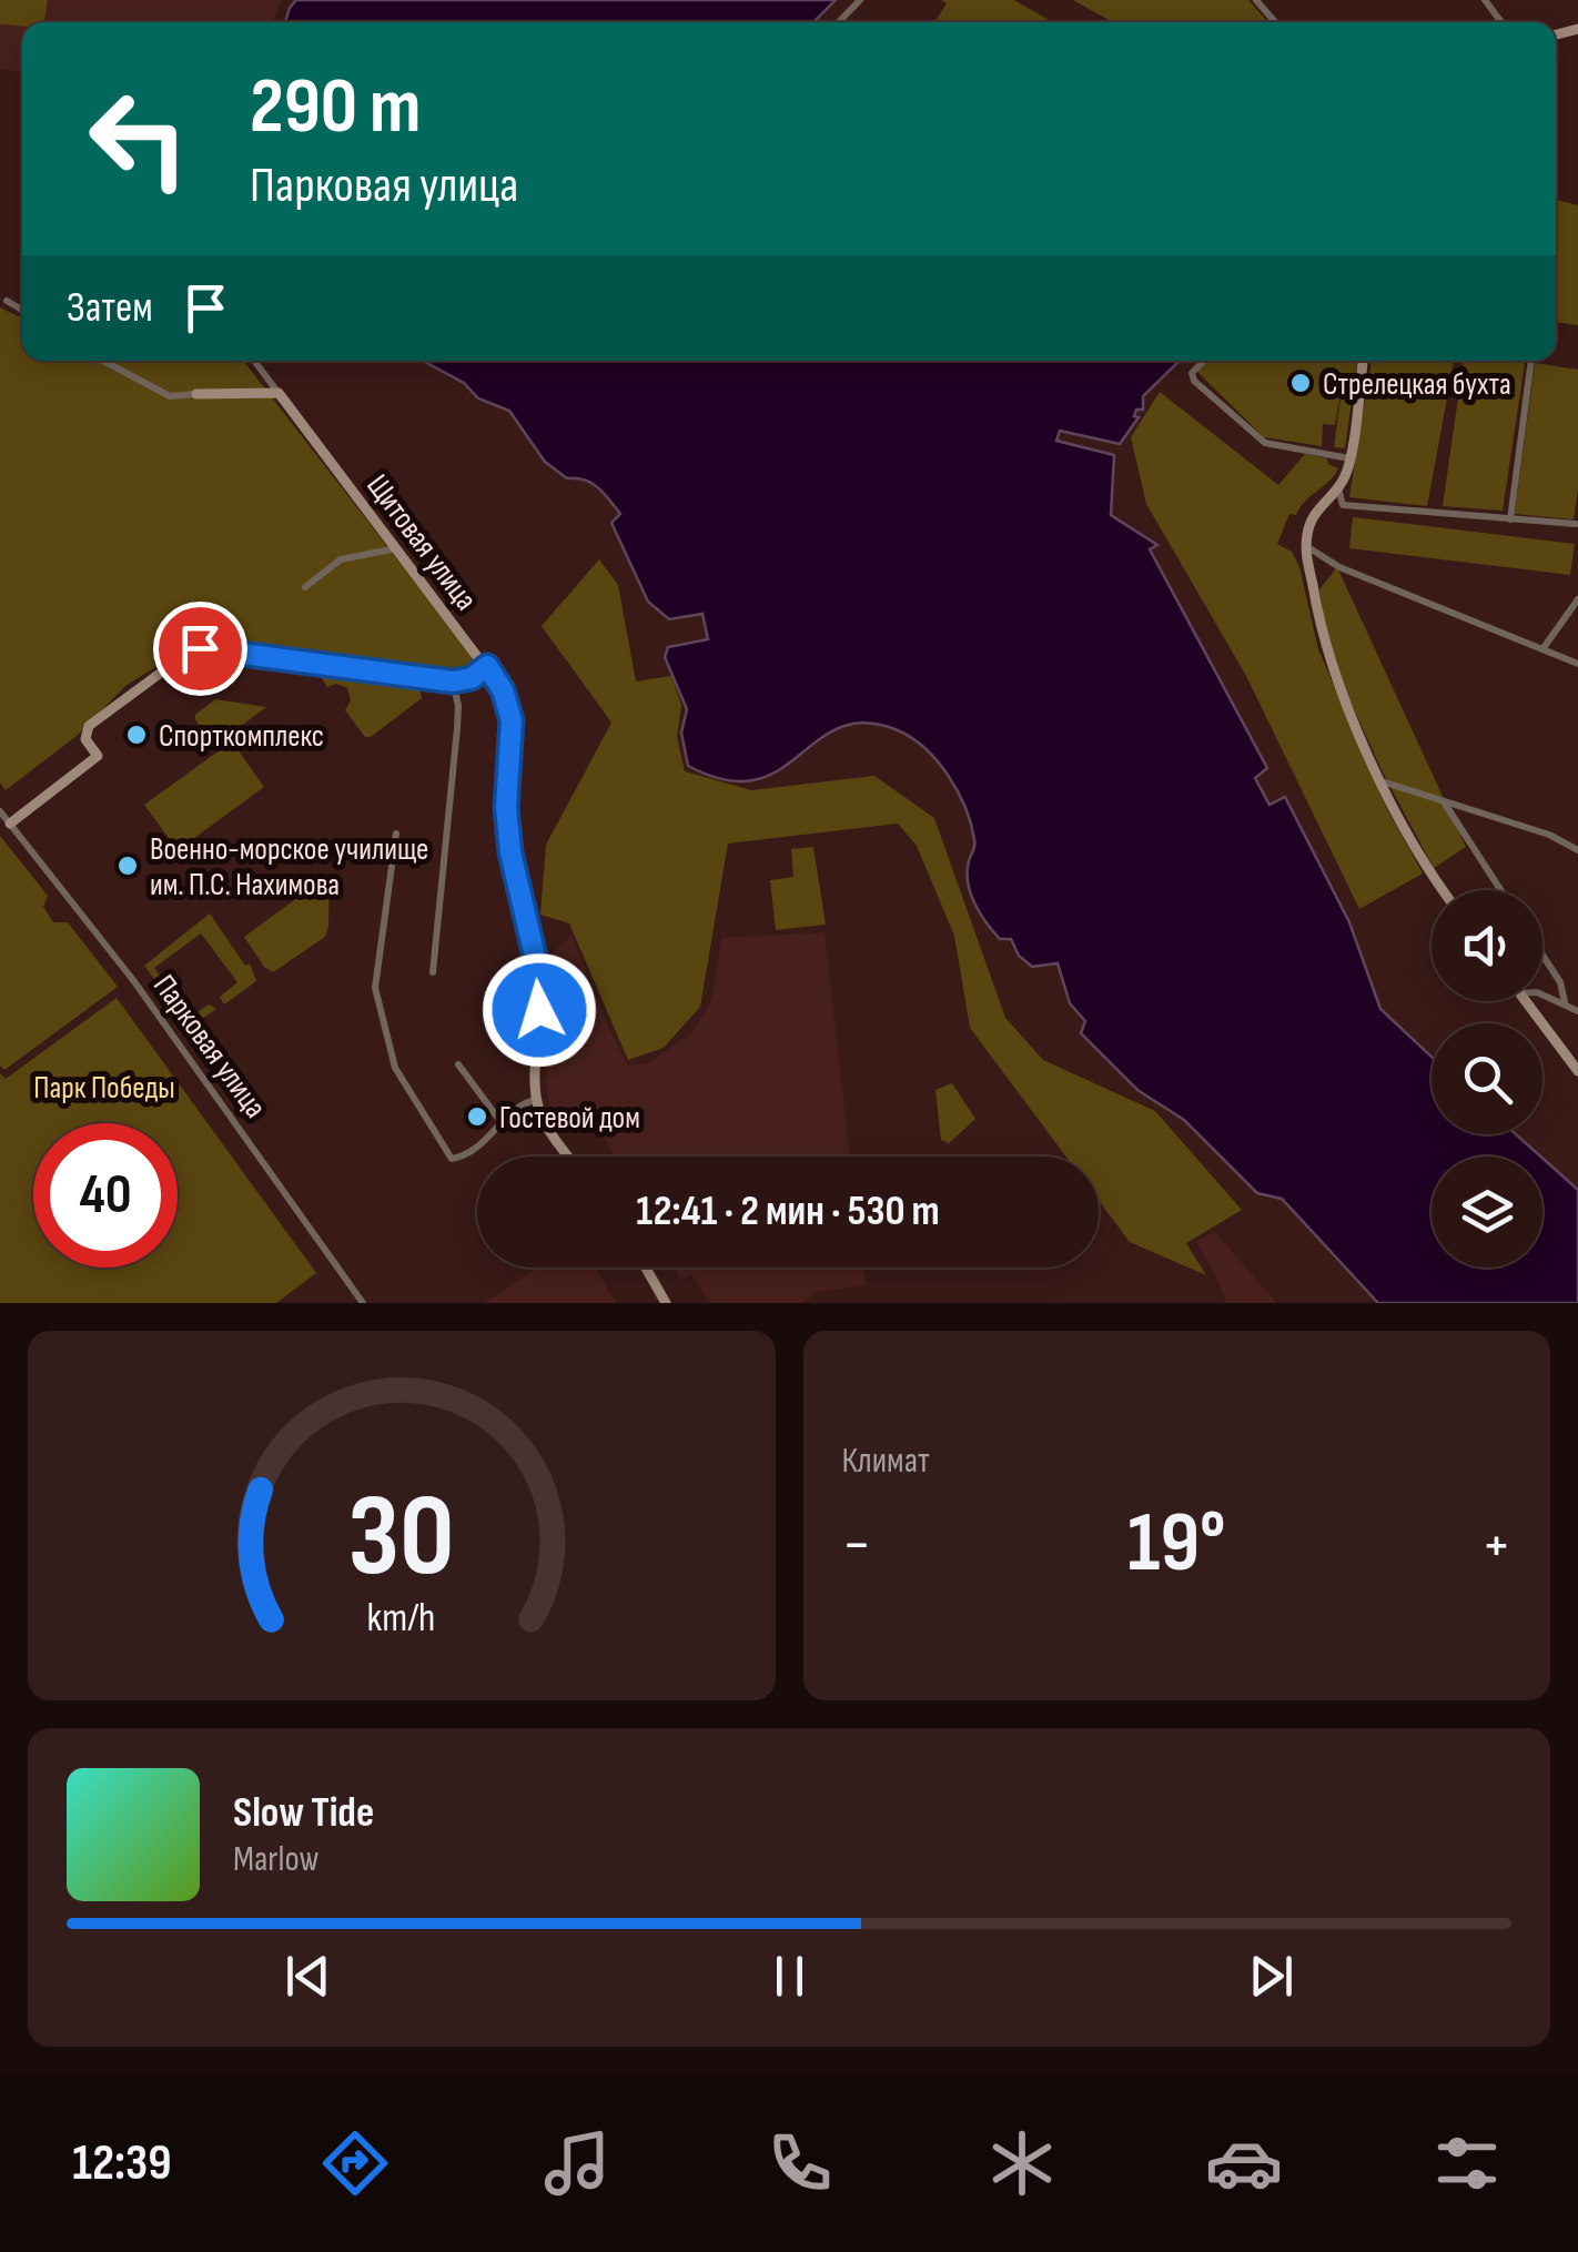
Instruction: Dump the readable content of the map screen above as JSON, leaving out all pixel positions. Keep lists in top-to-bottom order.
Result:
{
  "streets": {
    "street": ["Щитовая улица", "Парковая улица"]
  },
  "parks": ["Парк Победы"],
  "places": [
    "Стрелецкая бухта",
    "Спорткомплекс",
    "Военно-морское училище им. П.С. Нахимова",
    "Гостевой дом"
  ],
  "page": {
    "turn": ["290 m", "Парковая улица"],
    "then": "Затем",
    "limit": "40",
    "trip": "12:41 · 2 мин · 530 m",
    "tile": "Климат",
    "heat": ["−", "19°", "+"],
    "song": ["Slow Tide", "Marlow"],
    "tabs": "12:39",
    "gauge": ["30", "km/h"]
  }
}
